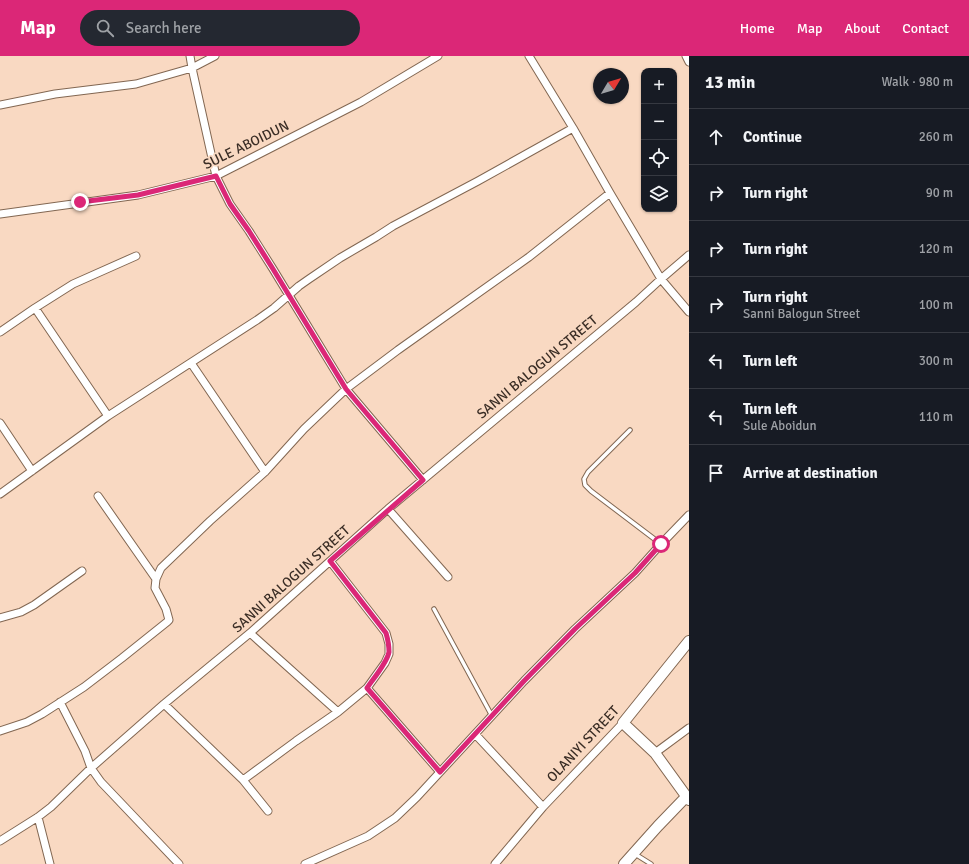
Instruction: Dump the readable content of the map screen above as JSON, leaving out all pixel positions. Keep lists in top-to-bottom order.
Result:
{
  "streets": {
    "street": ["SULE ABOIDUN", "SANNI BALOGUN STREET", "OLANIYI STREET"]
  },
  "north": "top right",
  "page": {
    "header": "Map",
    "search": "Search here",
    "nav": [
      "Home",
      "Map",
      "About",
      "Contact"
    ],
    "heading": ["13 min", "Walk · 980 m"],
    "map_buttons": ["+", "−"],
    "list": [
      ["Continue", "260 m"],
      ["Turn right", "90 m"],
      ["Turn right", "120 m"],
      ["Turn right", "Sanni Balogun Street", "100 m"],
      ["Turn left", "300 m"],
      ["Turn left", "Sule Aboidun", "110 m"],
      "Arrive at destination"
    ]
  }
}
